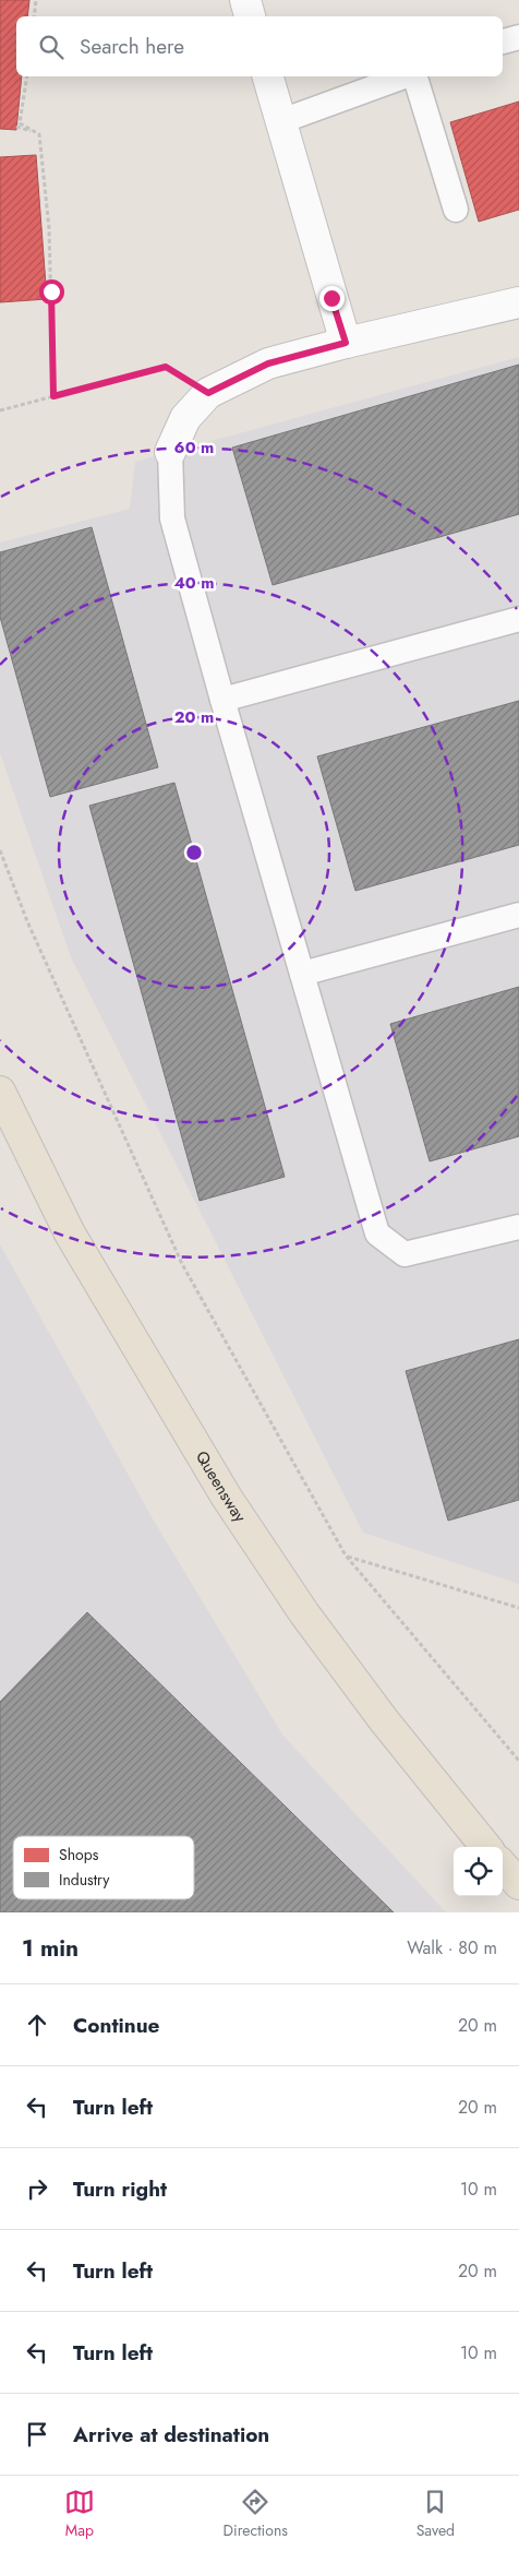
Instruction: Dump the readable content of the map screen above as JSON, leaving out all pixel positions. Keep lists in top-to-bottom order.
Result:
{
  "streets": {
    "main road": ["Queensway"]
  },
  "legend": ["Shops", "Industry"],
  "page": {
    "search": "Search here",
    "heading": ["1 min", "Walk · 80 m"],
    "list": [
      ["Continue", "20 m"],
      ["Turn left", "20 m"],
      ["Turn right", "10 m"],
      ["Turn left", "20 m"],
      ["Turn left", "10 m"],
      "Arrive at destination"
    ],
    "nav": ["Map", "Directions", "Saved"]
  },
  "rings": ["60 m", "40 m", "20 m"]
}
